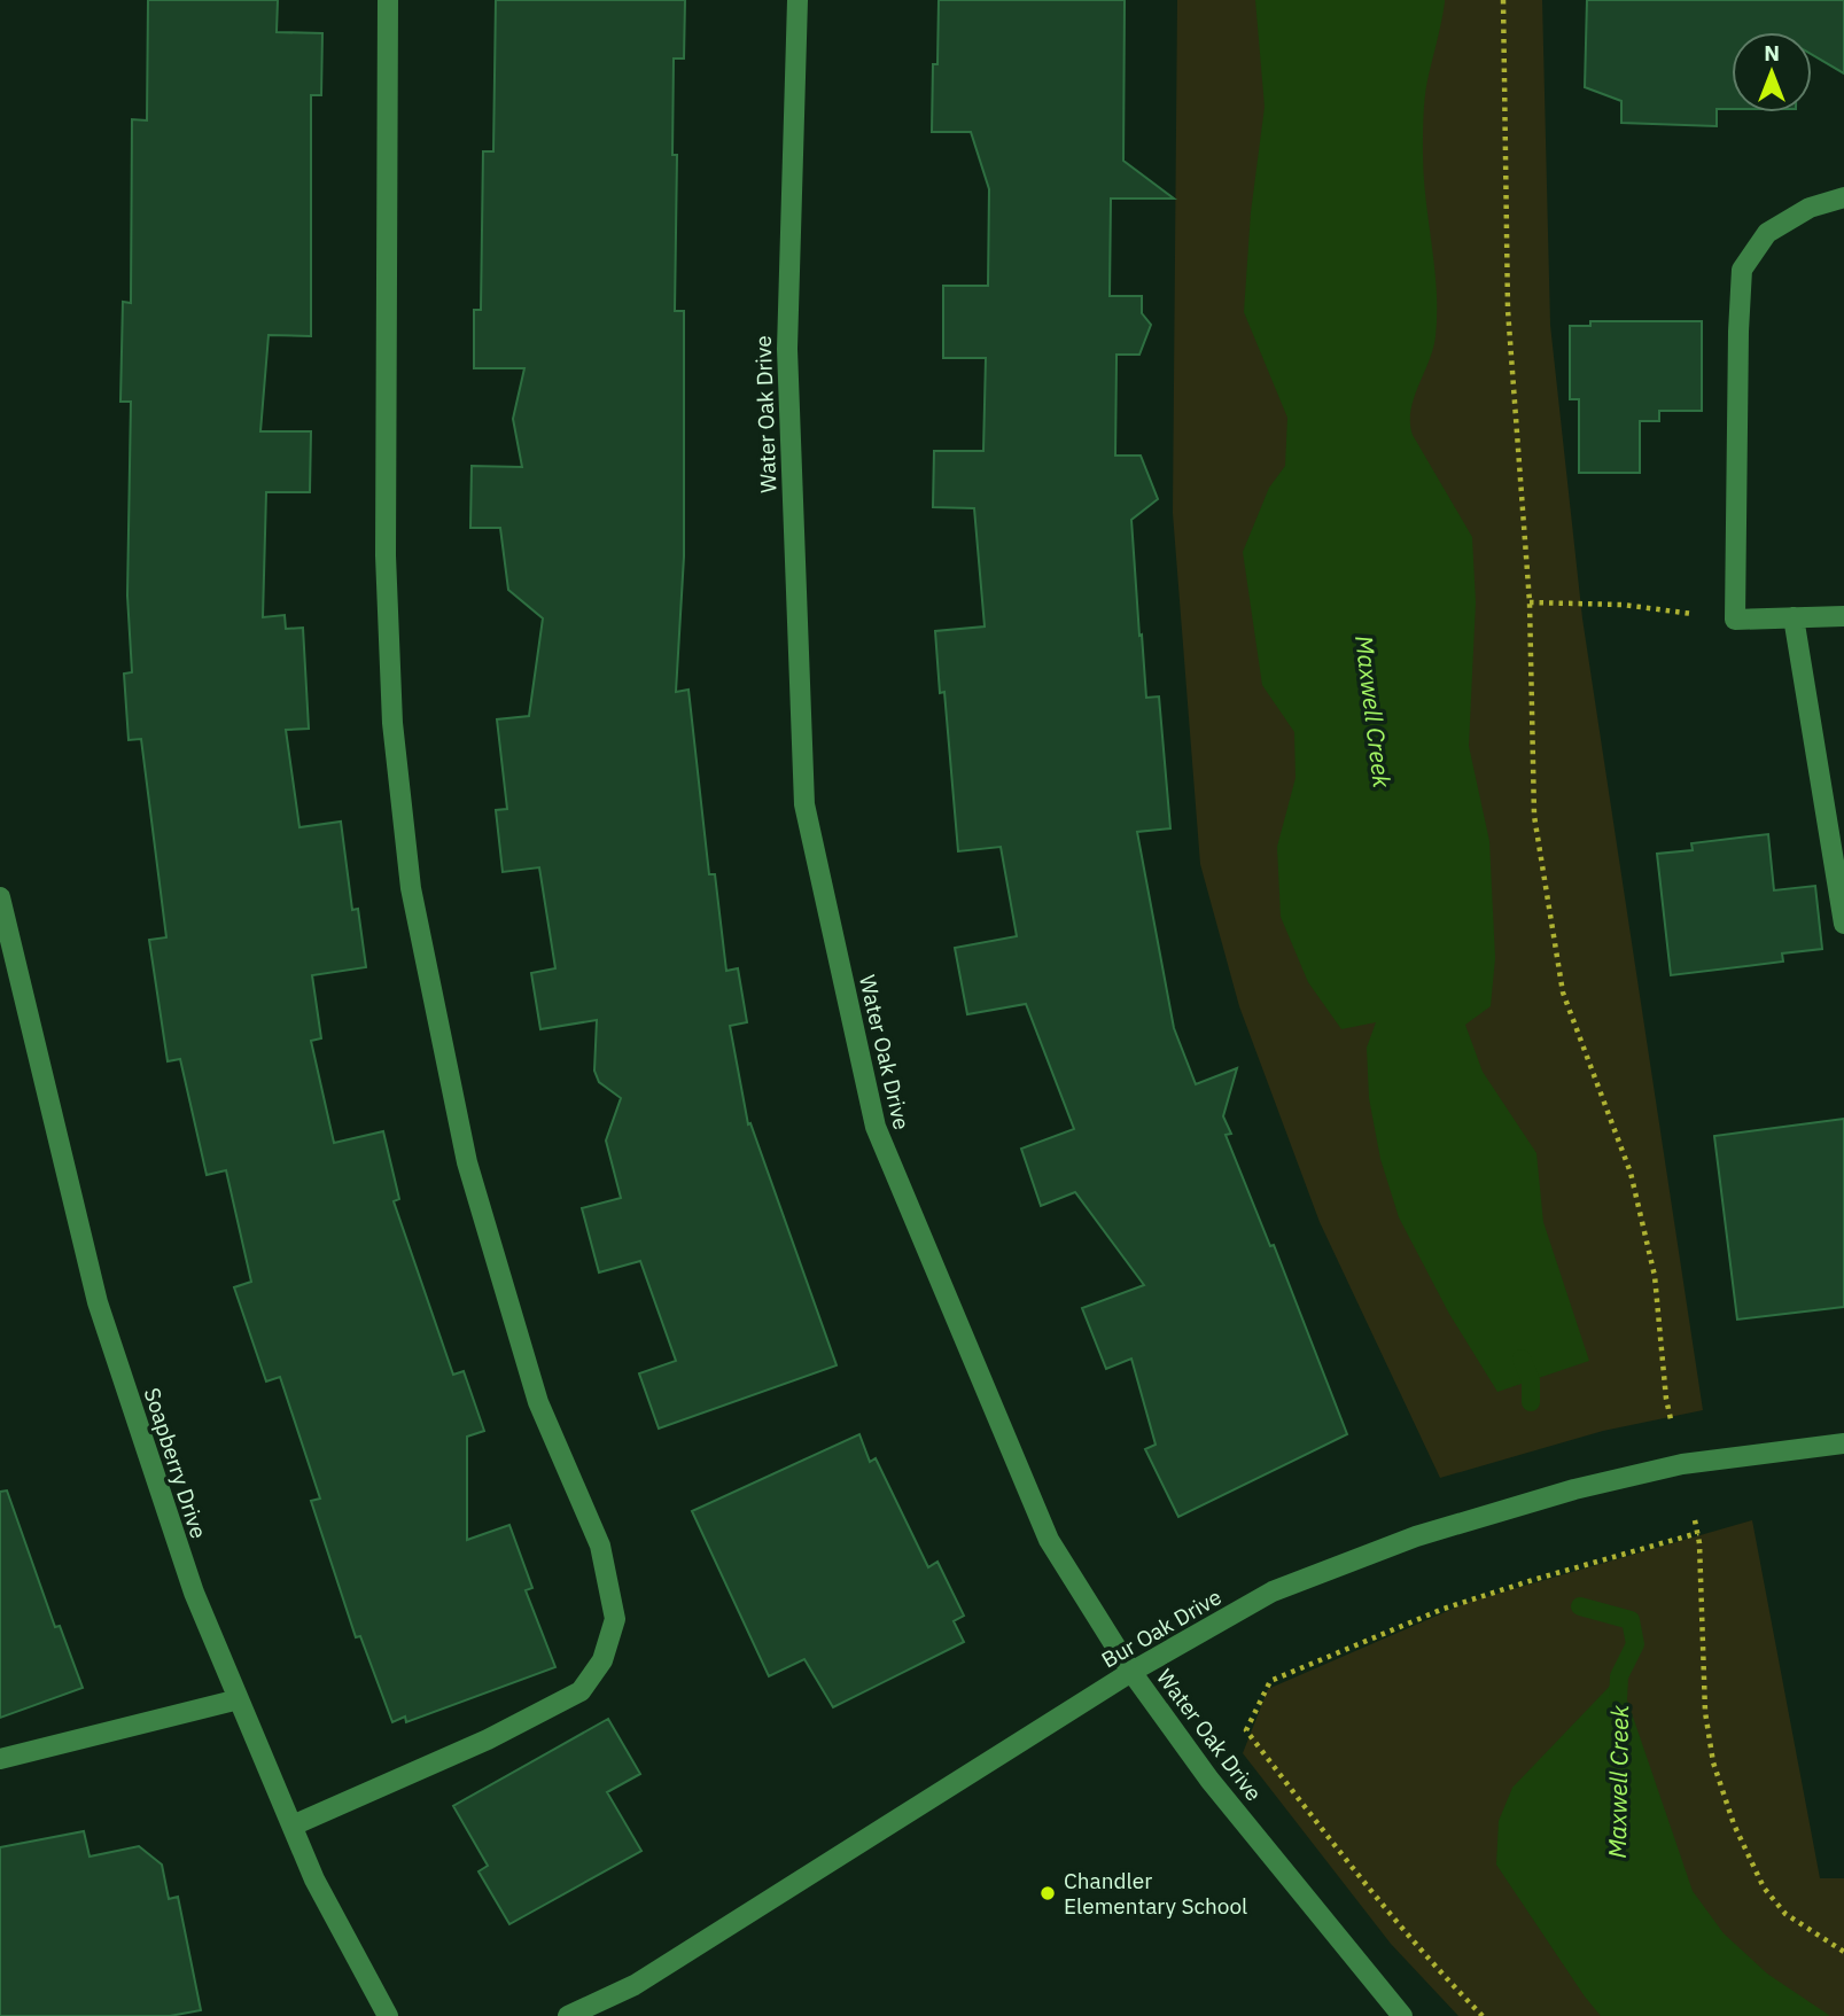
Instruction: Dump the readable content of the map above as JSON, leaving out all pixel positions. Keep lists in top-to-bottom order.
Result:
{
  "streets": {
    "street": ["Water Oak Drive", "Soapberry Drive", "Bur Oak Drive"]
  },
  "crossings": [
    ["Water Oak Drive", "Bur Oak Drive"]
  ],
  "water": ["Maxwell Creek"],
  "places": ["Chandler Elementary School"],
  "north": "top"
}
